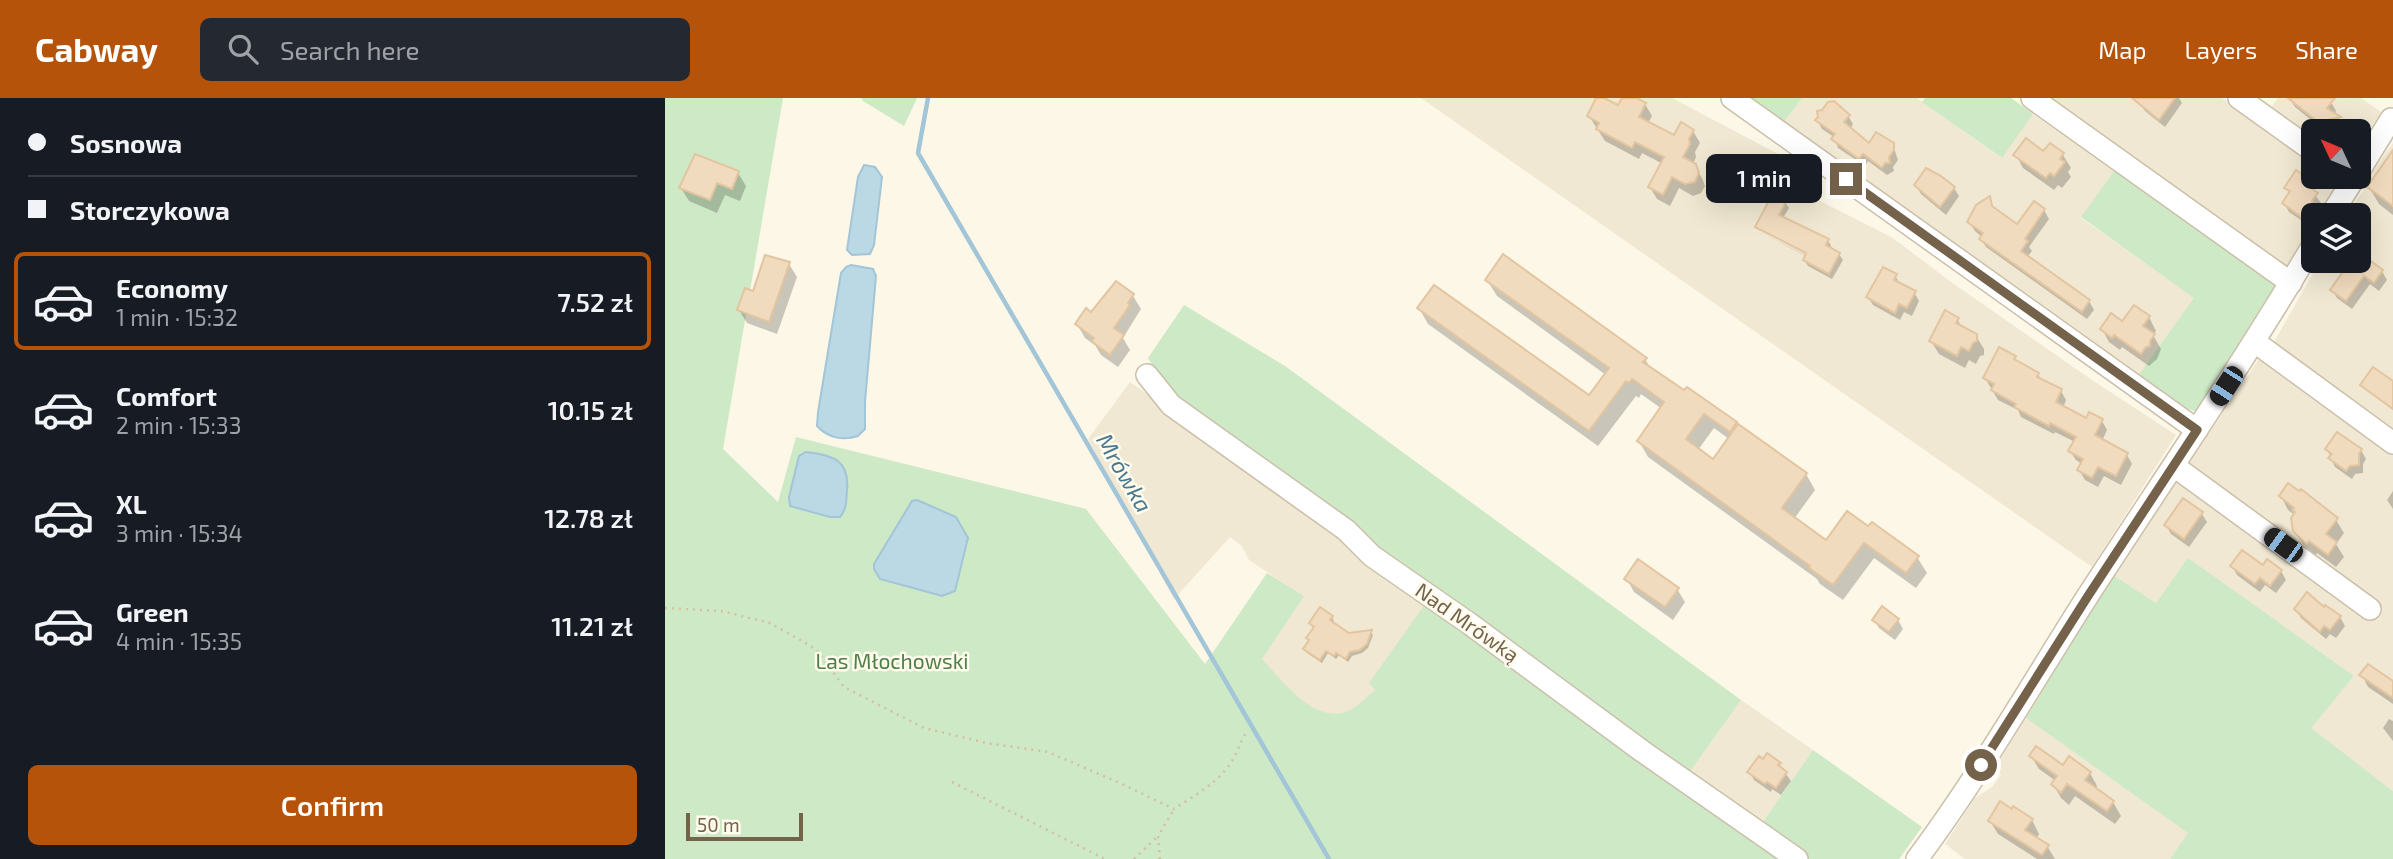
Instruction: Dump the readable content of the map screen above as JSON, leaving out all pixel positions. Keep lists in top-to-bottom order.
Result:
{
  "streets": {
    "street": ["Nad Mrówką"]
  },
  "water": ["Mrówka"],
  "parks": ["Las Młochowski"],
  "scale_bar": "50 m",
  "north": "top left",
  "page": {
    "header": "Cabway",
    "search": "Search here",
    "nav": ["Map", "Layers", "Share"],
    "banner": ["Sosnowa", "Storczykowa"],
    "bubble": "1 min",
    "list": [
      {
        "name": "Economy",
        "note": "1 min · 15:32",
        "value": "7.52 zł"
      },
      {
        "name": "Comfort",
        "note": "2 min · 15:33",
        "value": "10.15 zł"
      },
      {
        "name": "XL",
        "note": "3 min · 15:34",
        "value": "12.78 zł"
      },
      {
        "name": "Green",
        "note": "4 min · 15:35",
        "value": "11.21 zł"
      }
    ],
    "buttons": "Confirm",
    "scale": "50 m"
  }
}
